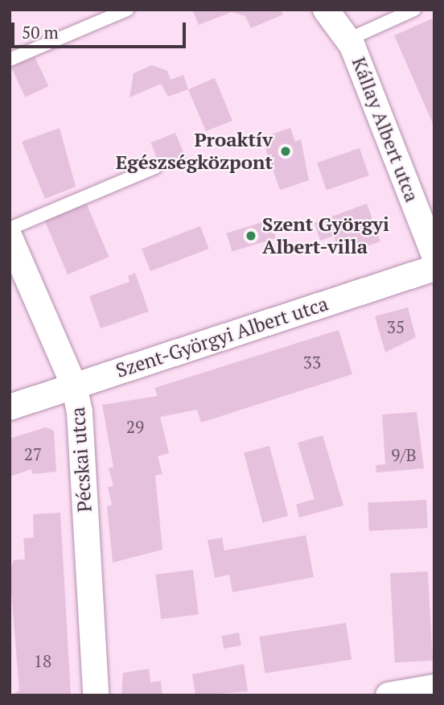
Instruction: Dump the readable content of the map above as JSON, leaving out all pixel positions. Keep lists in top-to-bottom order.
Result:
{
  "streets": {
    "street": ["Kállay Albert utca", "Szent-Györgyi Albert utca", "Pécskai utca"]
  },
  "crossings": [
    ["Szent-Györgyi Albert utca", "Pécskai utca"]
  ],
  "places": ["Proaktív Egészségközpont", "Szent Györgyi Albert-villa"],
  "house_numbers": [
    "35",
    "33",
    "29",
    "27",
    "9/B",
    "18"
  ],
  "scale_bar": "50 m"
}
